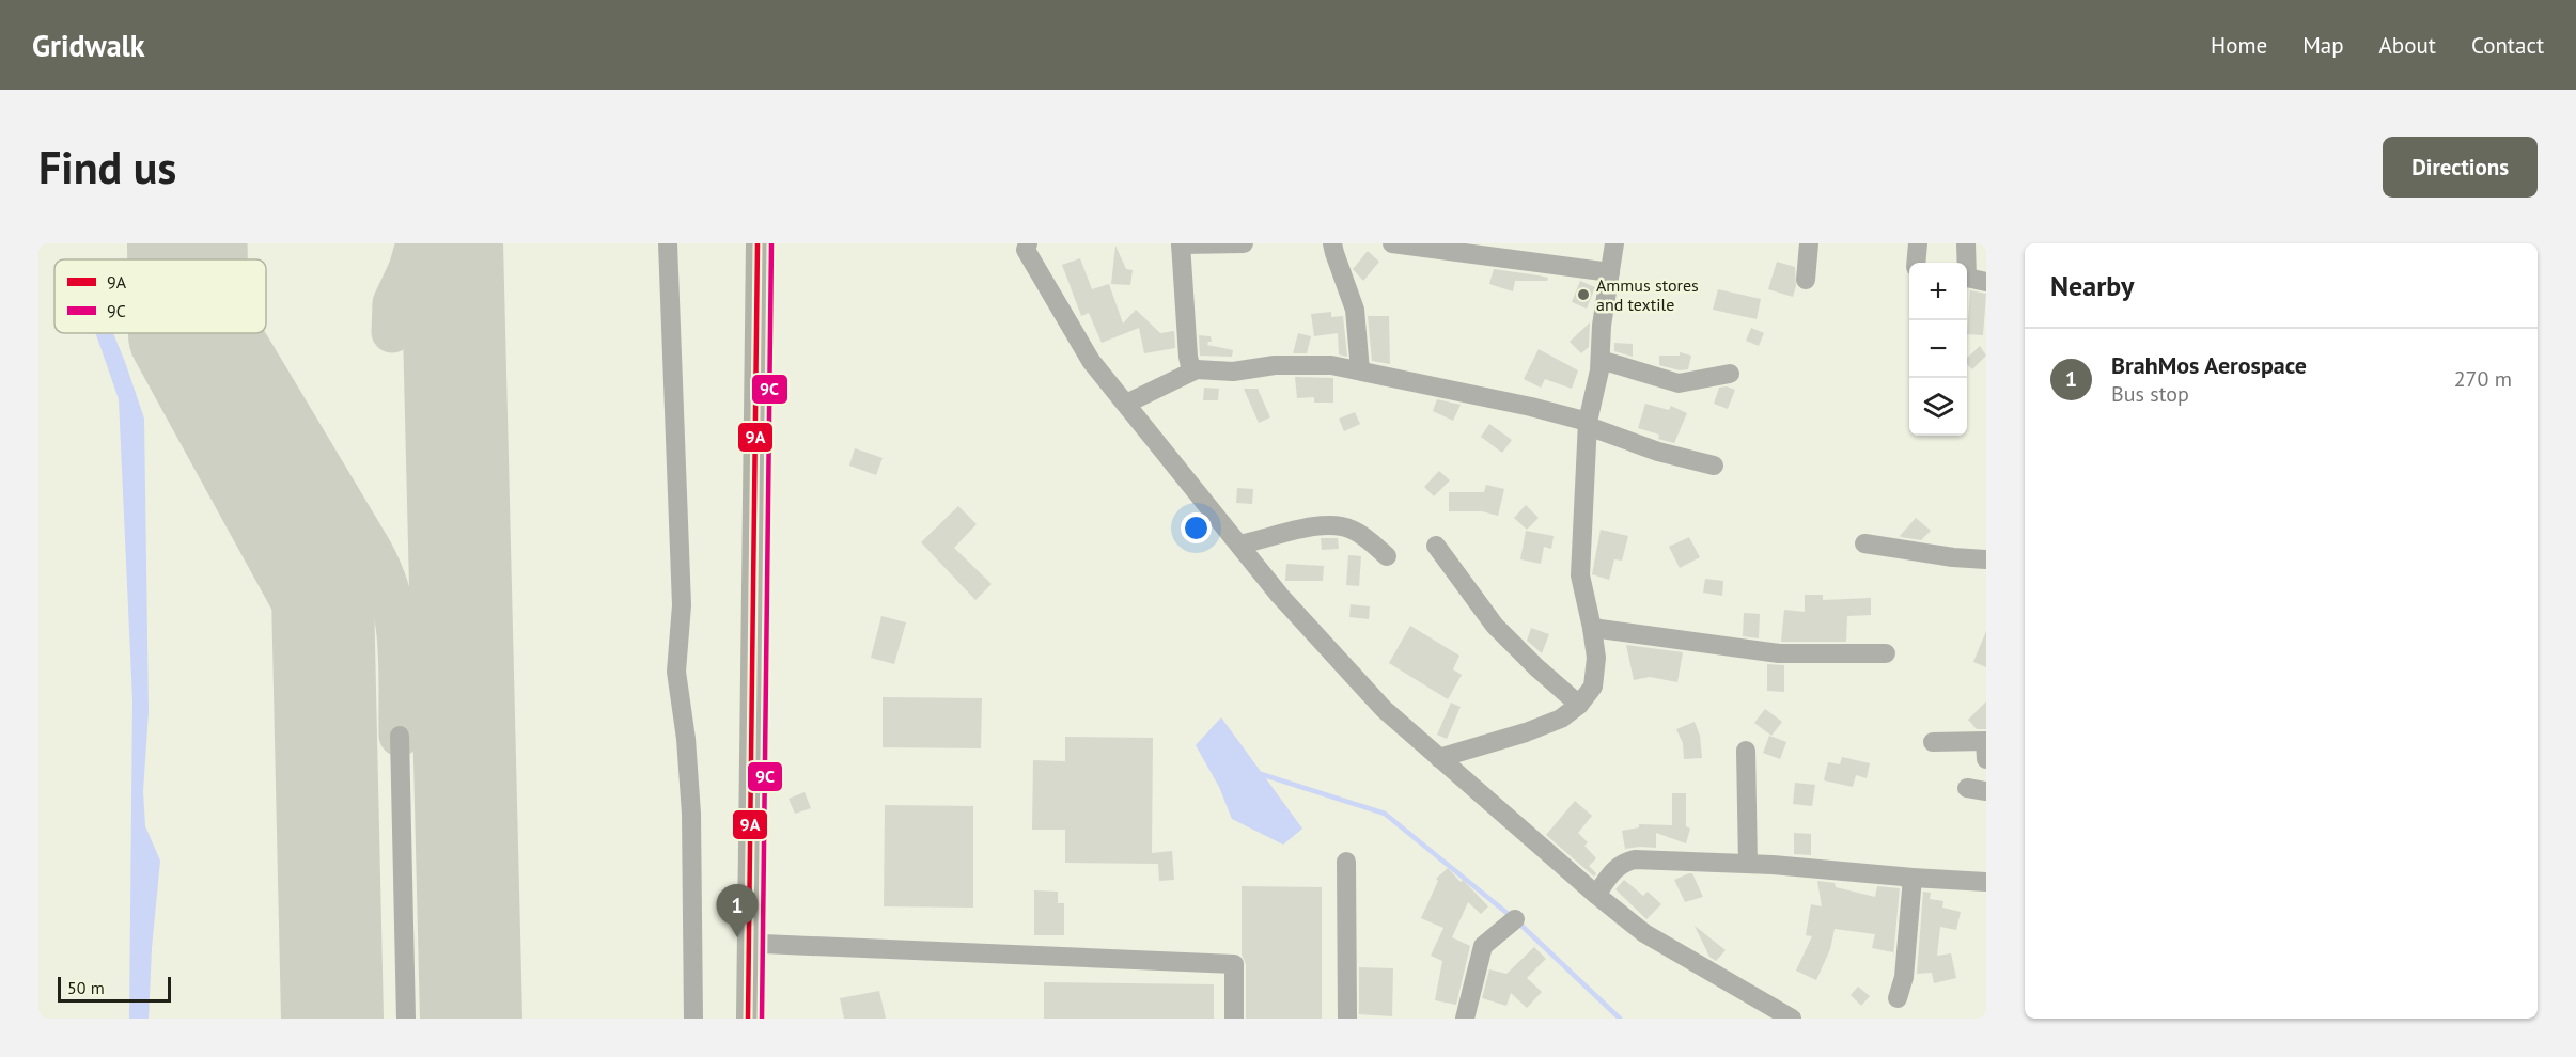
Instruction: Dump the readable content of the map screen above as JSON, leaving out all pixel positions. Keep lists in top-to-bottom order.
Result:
{
  "places": ["Ammus stores and textile"],
  "lines": ["transit line 9A", "transit line 9C"],
  "legend": ["9A", "9C"],
  "scale_bar": "50 m",
  "page": {
    "header": "Gridwalk",
    "nav": [
      "Home",
      "Map",
      "About",
      "Contact"
    ],
    "buttons": "Directions",
    "title": "Find us",
    "heading": "Nearby",
    "map_buttons": ["+", "−"],
    "list": [
      {
        "mark": "1",
        "name": "BrahMos Aerospace",
        "note": "Bus stop",
        "value": "270 m"
      }
    ],
    "pins": "1",
    "scale": "50 m"
  }
}
